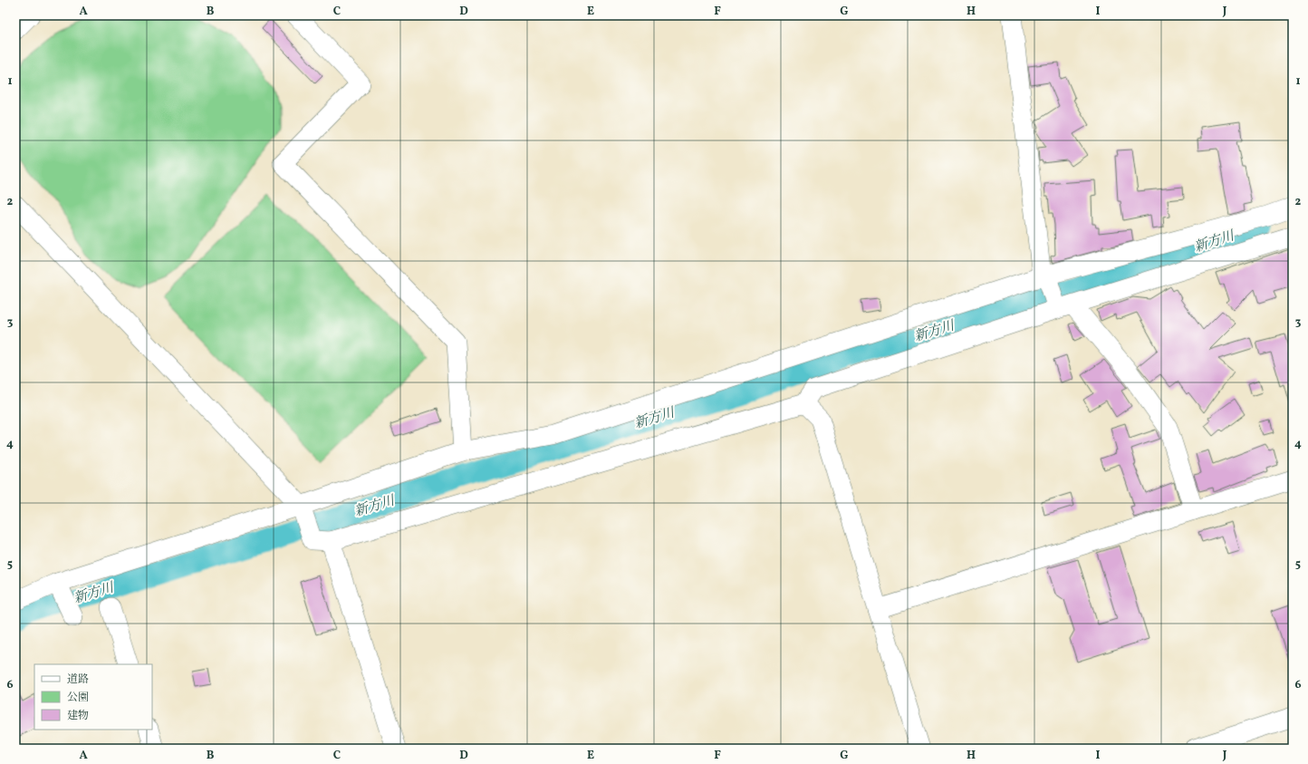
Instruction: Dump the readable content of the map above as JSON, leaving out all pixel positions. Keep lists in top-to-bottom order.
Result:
{
  "water": ["新方川"],
  "legend": ["道路", "公園", "建物"],
  "grid": {
    "columns": [
      "A",
      "B",
      "C",
      "D",
      "E",
      "F",
      "G",
      "H",
      "I",
      "J"
    ],
    "rows": [
      "1",
      "2",
      "3",
      "4",
      "5",
      "6"
    ]
  }
}
